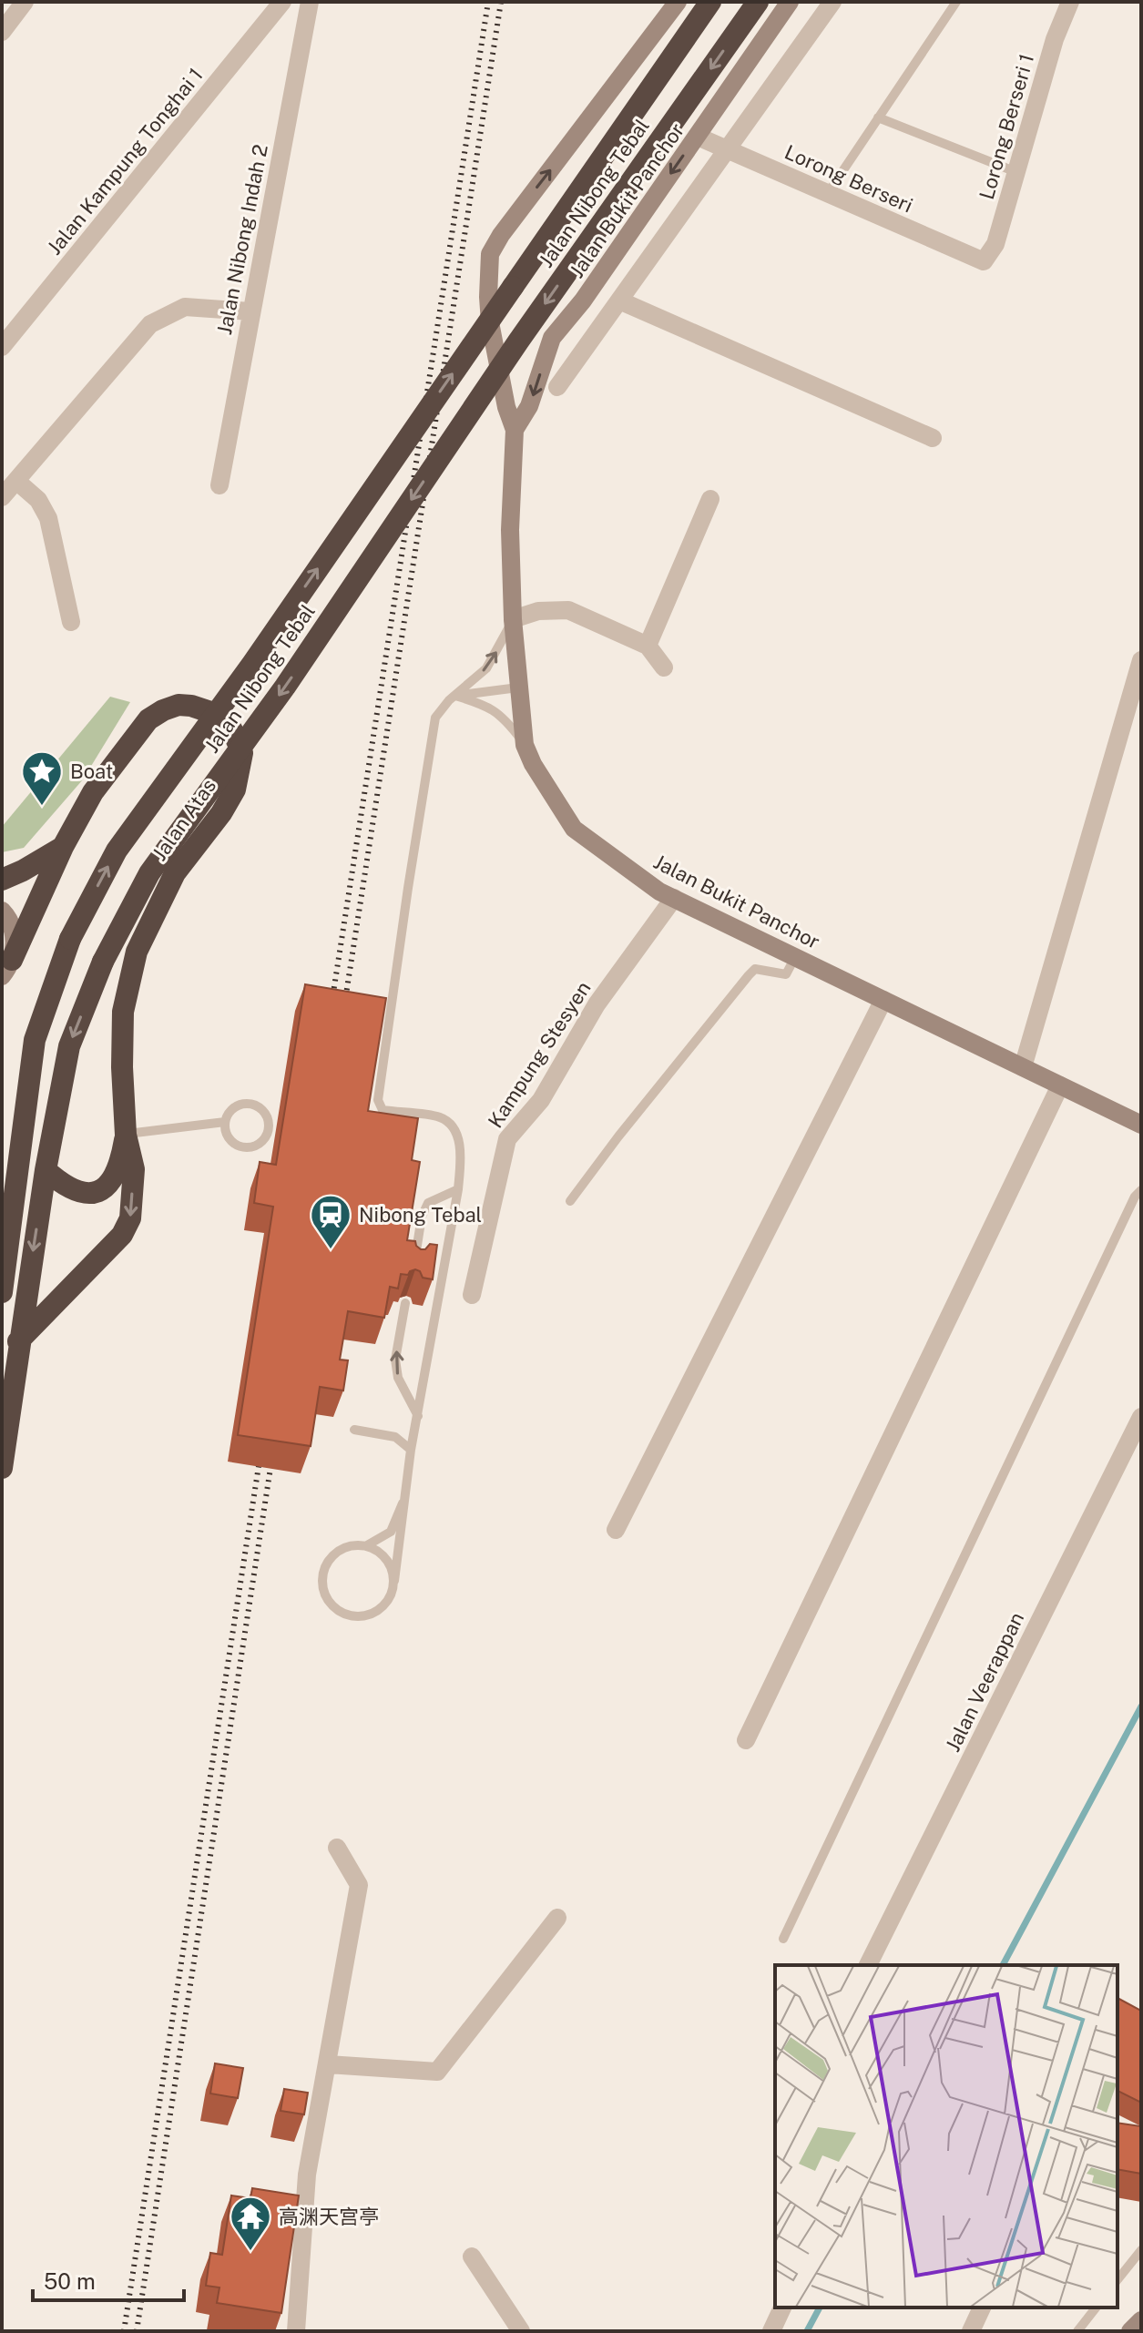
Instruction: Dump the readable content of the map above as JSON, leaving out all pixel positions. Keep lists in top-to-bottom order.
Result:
{
  "streets": {
    "highway": ["Jalan Nibong Tebal", "Jalan Atas"],
    "main road": ["Jalan Bukit Panchor"],
    "street": [
      "Lorong Berseri 1",
      "Jalan Kampung Tonghai 1",
      "Lorong Berseri",
      "Jalan Nibong Indah 2",
      "Kampung Stesyen",
      "Jalan Veerappan"
    ]
  },
  "crossings": [
    ["Lorong Berseri 1", "Lorong Berseri"],
    ["Lorong Berseri", "Jalan Bukit Panchor"],
    ["Jalan Bukit Panchor", "Kampung Stesyen"]
  ],
  "places": {
    "place": ["Boat"],
    "station": ["Nibong Tebal"],
    "temple": ["高渊天宫亭"]
  },
  "scale_bar": "50 m"
}
